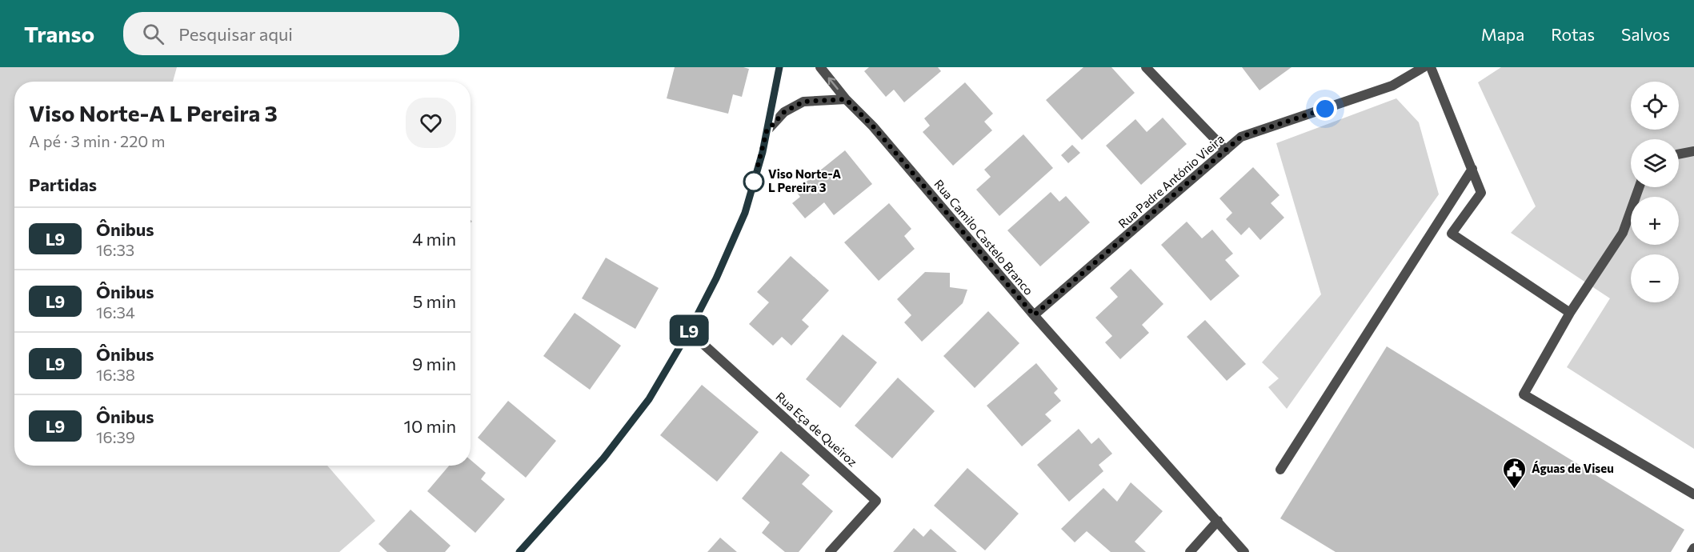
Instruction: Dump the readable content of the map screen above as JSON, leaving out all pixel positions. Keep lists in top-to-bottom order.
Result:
{
  "streets": {
    "street": ["Rua Padre António Vieira", "Rua Camilo Castelo Branco", "Rua Eça de Queiroz"]
  },
  "crossings": [
    ["Rua Padre António Vieira", "Rua Camilo Castelo Branco"]
  ],
  "places": {
    "other": ["Viso Norte-A L Pereira 3"],
    "public building": ["Águas de Viseu"]
  },
  "lines": ["bus line L9"],
  "page": {
    "header": "Transo",
    "search": "Pesquisar aqui",
    "nav": ["Mapa", "Rotas", "Salvos"],
    "on_map": "L9",
    "map_buttons": ["+", "−"],
    "heading": [
      ["Viso Norte-A L Pereira 3", "A pé · 3 min · 220 m"],
      "Partidas"
    ],
    "list": [
      {
        "mark": "L9",
        "name": "Ônibus",
        "note": "16:33",
        "value": "4 min"
      },
      {
        "mark": "L9",
        "name": "Ônibus",
        "note": "16:34",
        "value": "5 min"
      },
      {
        "mark": "L9",
        "name": "Ônibus",
        "note": "16:38",
        "value": "9 min"
      },
      {
        "mark": "L9",
        "name": "Ônibus",
        "note": "16:39",
        "value": "10 min"
      }
    ]
  }
}
